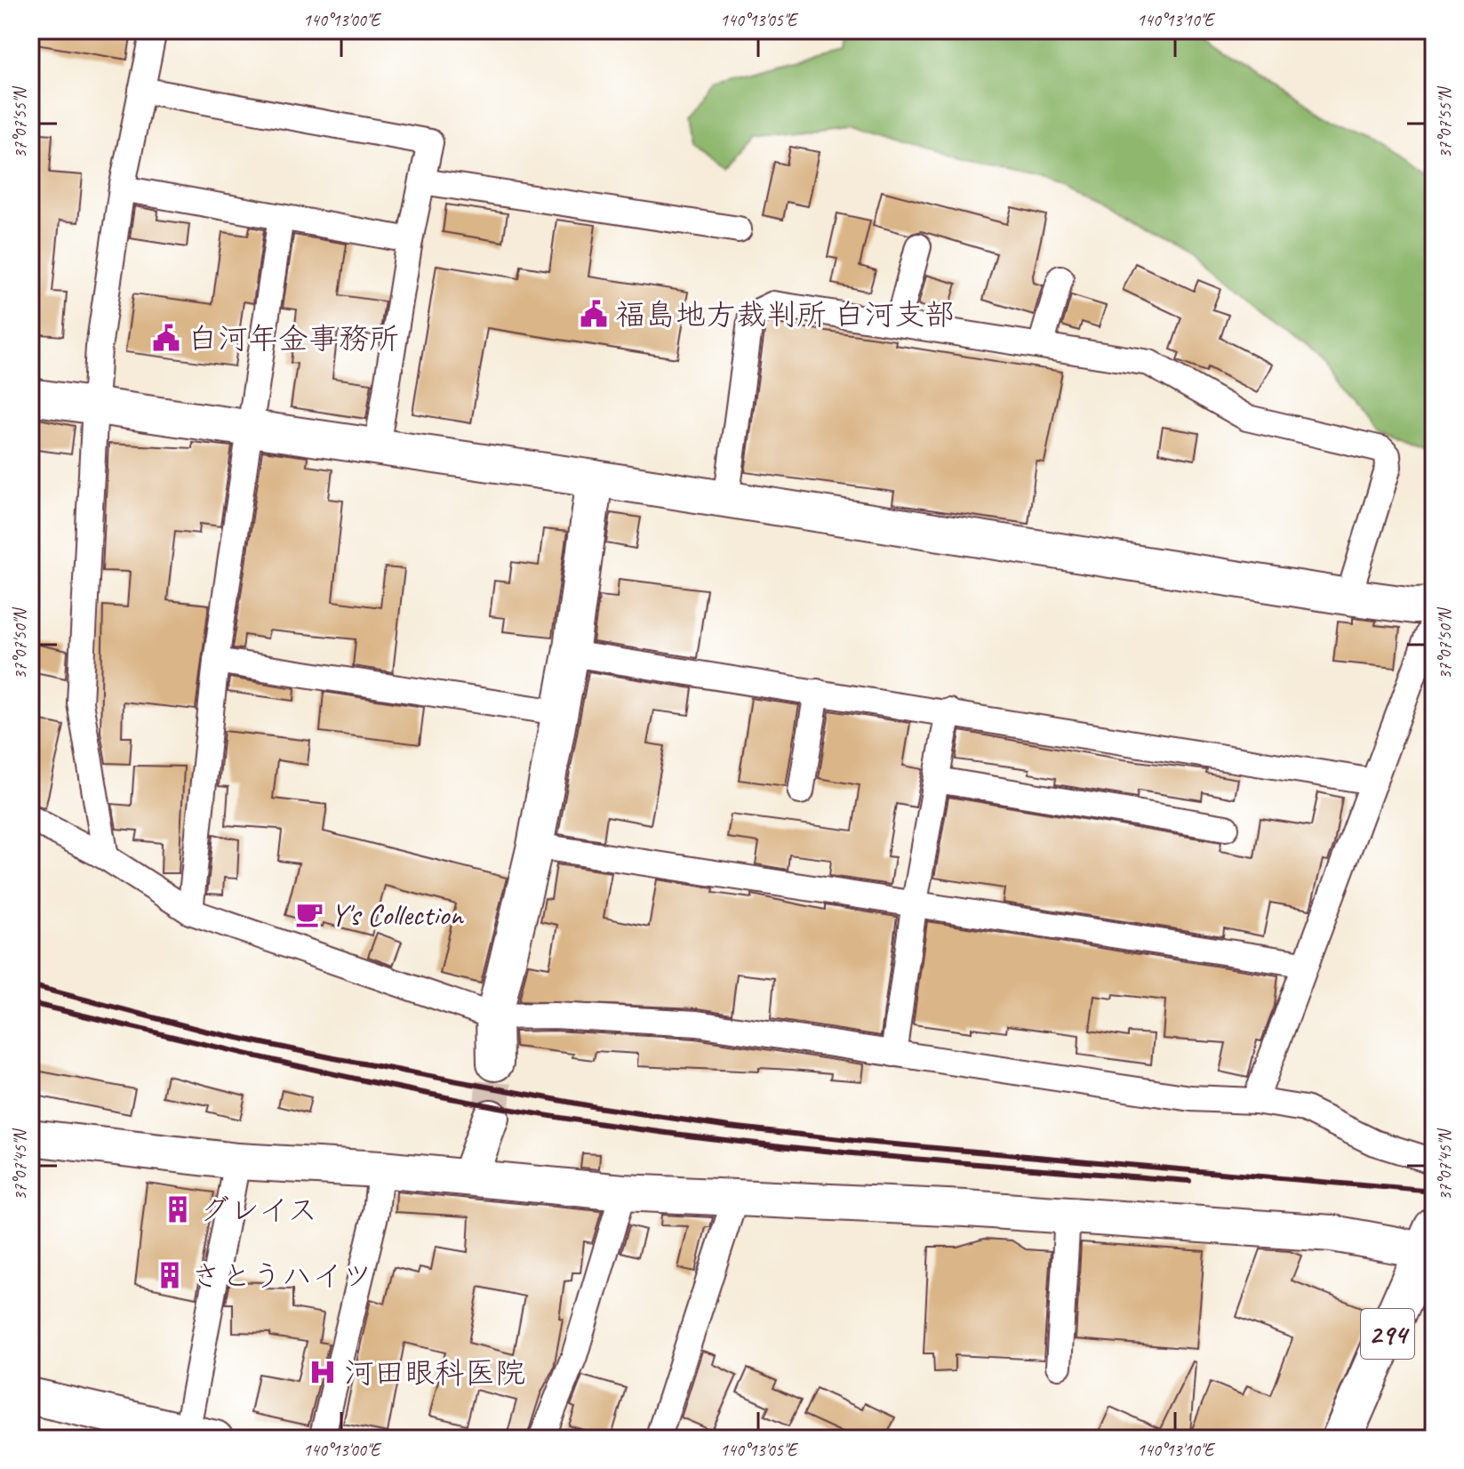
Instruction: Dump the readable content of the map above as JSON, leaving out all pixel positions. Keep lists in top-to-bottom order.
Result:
{
  "streets": {
    "highway": ["294"]
  },
  "places": {
    "public building": ["福島地方裁判所 白河支部", "白河年金事務所"],
    "cafe": ["Y's Collection"],
    "building": ["グレイス", "さとうハイツ"],
    "hospital": ["河田眼科医院"]
  },
  "coordinates": [
    "140°13'00\"E",
    "140°13'05\"E",
    "140°13'10\"E",
    "37°07'55\"N",
    "37°07'50\"N",
    "37°07'45\"N"
  ]
}
